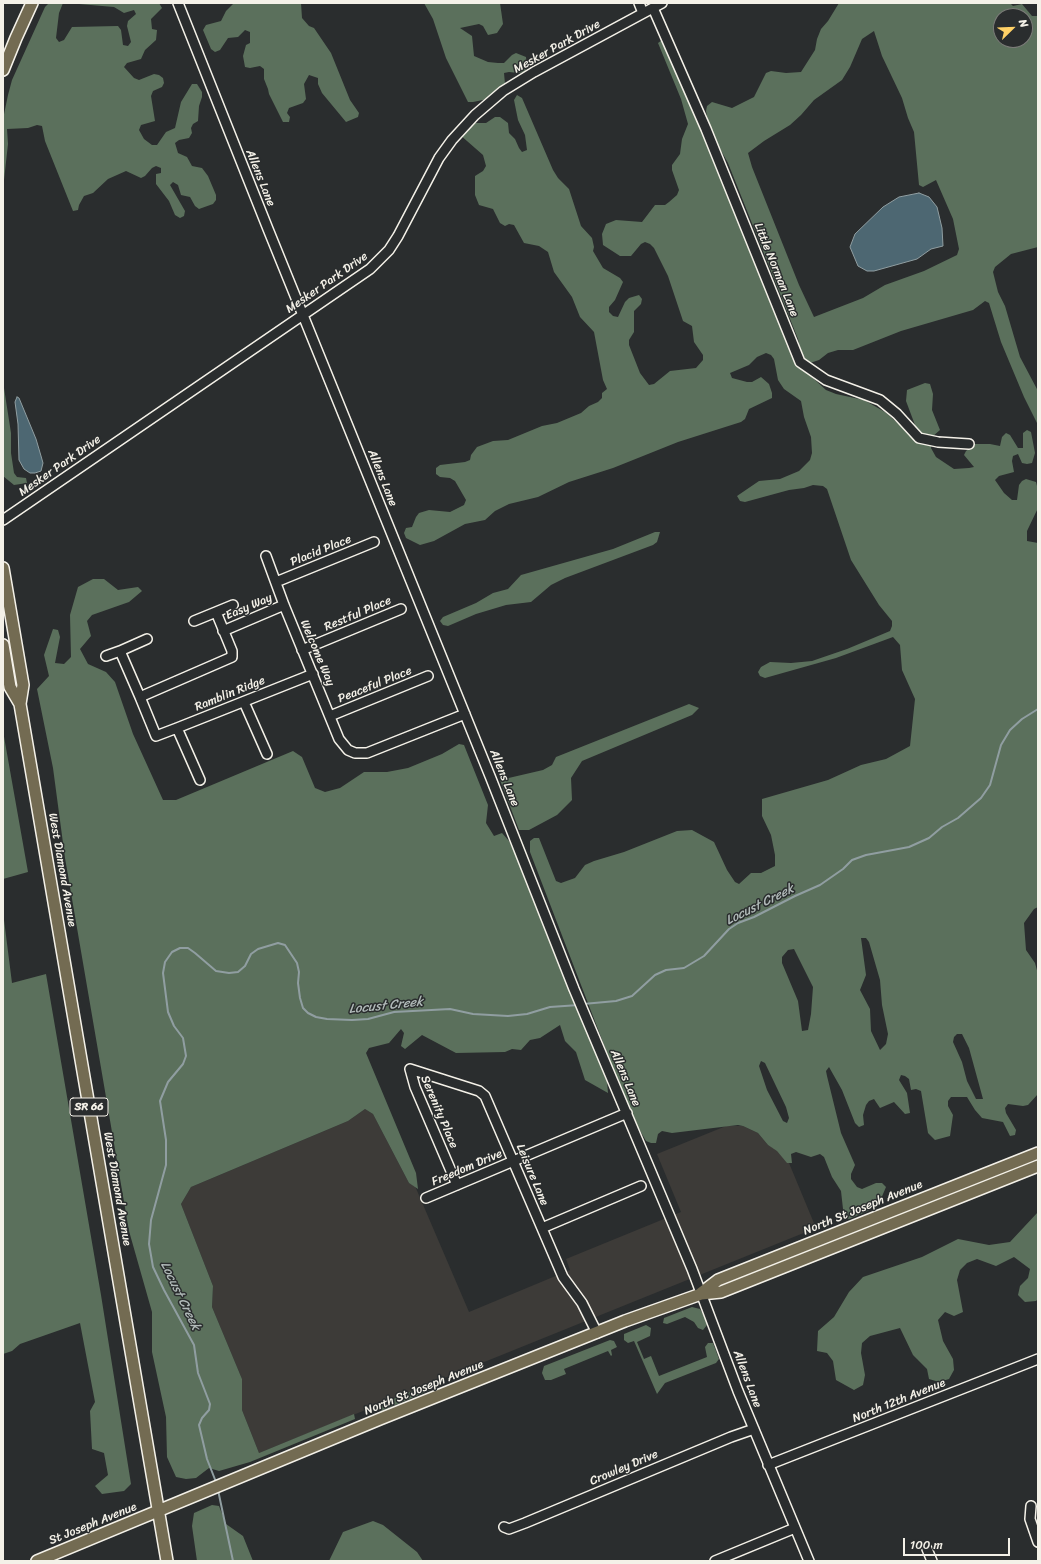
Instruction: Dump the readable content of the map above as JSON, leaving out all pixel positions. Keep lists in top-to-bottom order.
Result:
{
  "streets": {
    "main road": [
      "West Diamond Avenue",
      "SR 66",
      "North St Joseph Avenue",
      "St Joseph Avenue"
    ],
    "street": [
      "Mesker Park Drive",
      "Allens Lane",
      "Little Norman Lane",
      "Placid Place",
      "Easy Way",
      "Restful Place",
      "Welcome Way",
      "Peaceful Place",
      "Ramblin Ridge",
      "Serenity Place",
      "Freedom Drive",
      "Leisure Lane",
      "North 12th Avenue",
      "Crowley Drive"
    ]
  },
  "crossings": [
    ["Mesker Park Drive", "Allens Lane"],
    ["Mesker Park Drive", "Little Norman Lane"],
    ["Allens Lane", "Welcome Way"],
    ["Allens Lane", "Freedom Drive"],
    ["Allens Lane", "North St Joseph Avenue"],
    ["Allens Lane", "North 12th Avenue"],
    ["Allens Lane", "Crowley Drive"],
    ["Placid Place", "Welcome Way"],
    ["Easy Way", "Welcome Way"],
    ["Restful Place", "Welcome Way"],
    ["Welcome Way", "Peaceful Place"],
    ["Welcome Way", "Ramblin Ridge"],
    ["West Diamond Avenue", "North St Joseph Avenue"],
    ["West Diamond Avenue", "St Joseph Avenue"],
    ["Serenity Place", "Freedom Drive"],
    ["Serenity Place", "Leisure Lane"],
    ["Freedom Drive", "Leisure Lane"],
    ["Leisure Lane", "North St Joseph Avenue"],
    ["North St Joseph Avenue", "St Joseph Avenue"]
  ],
  "water": ["Locust Creek"],
  "scale_bar": "100 m",
  "north": "top right"
}
